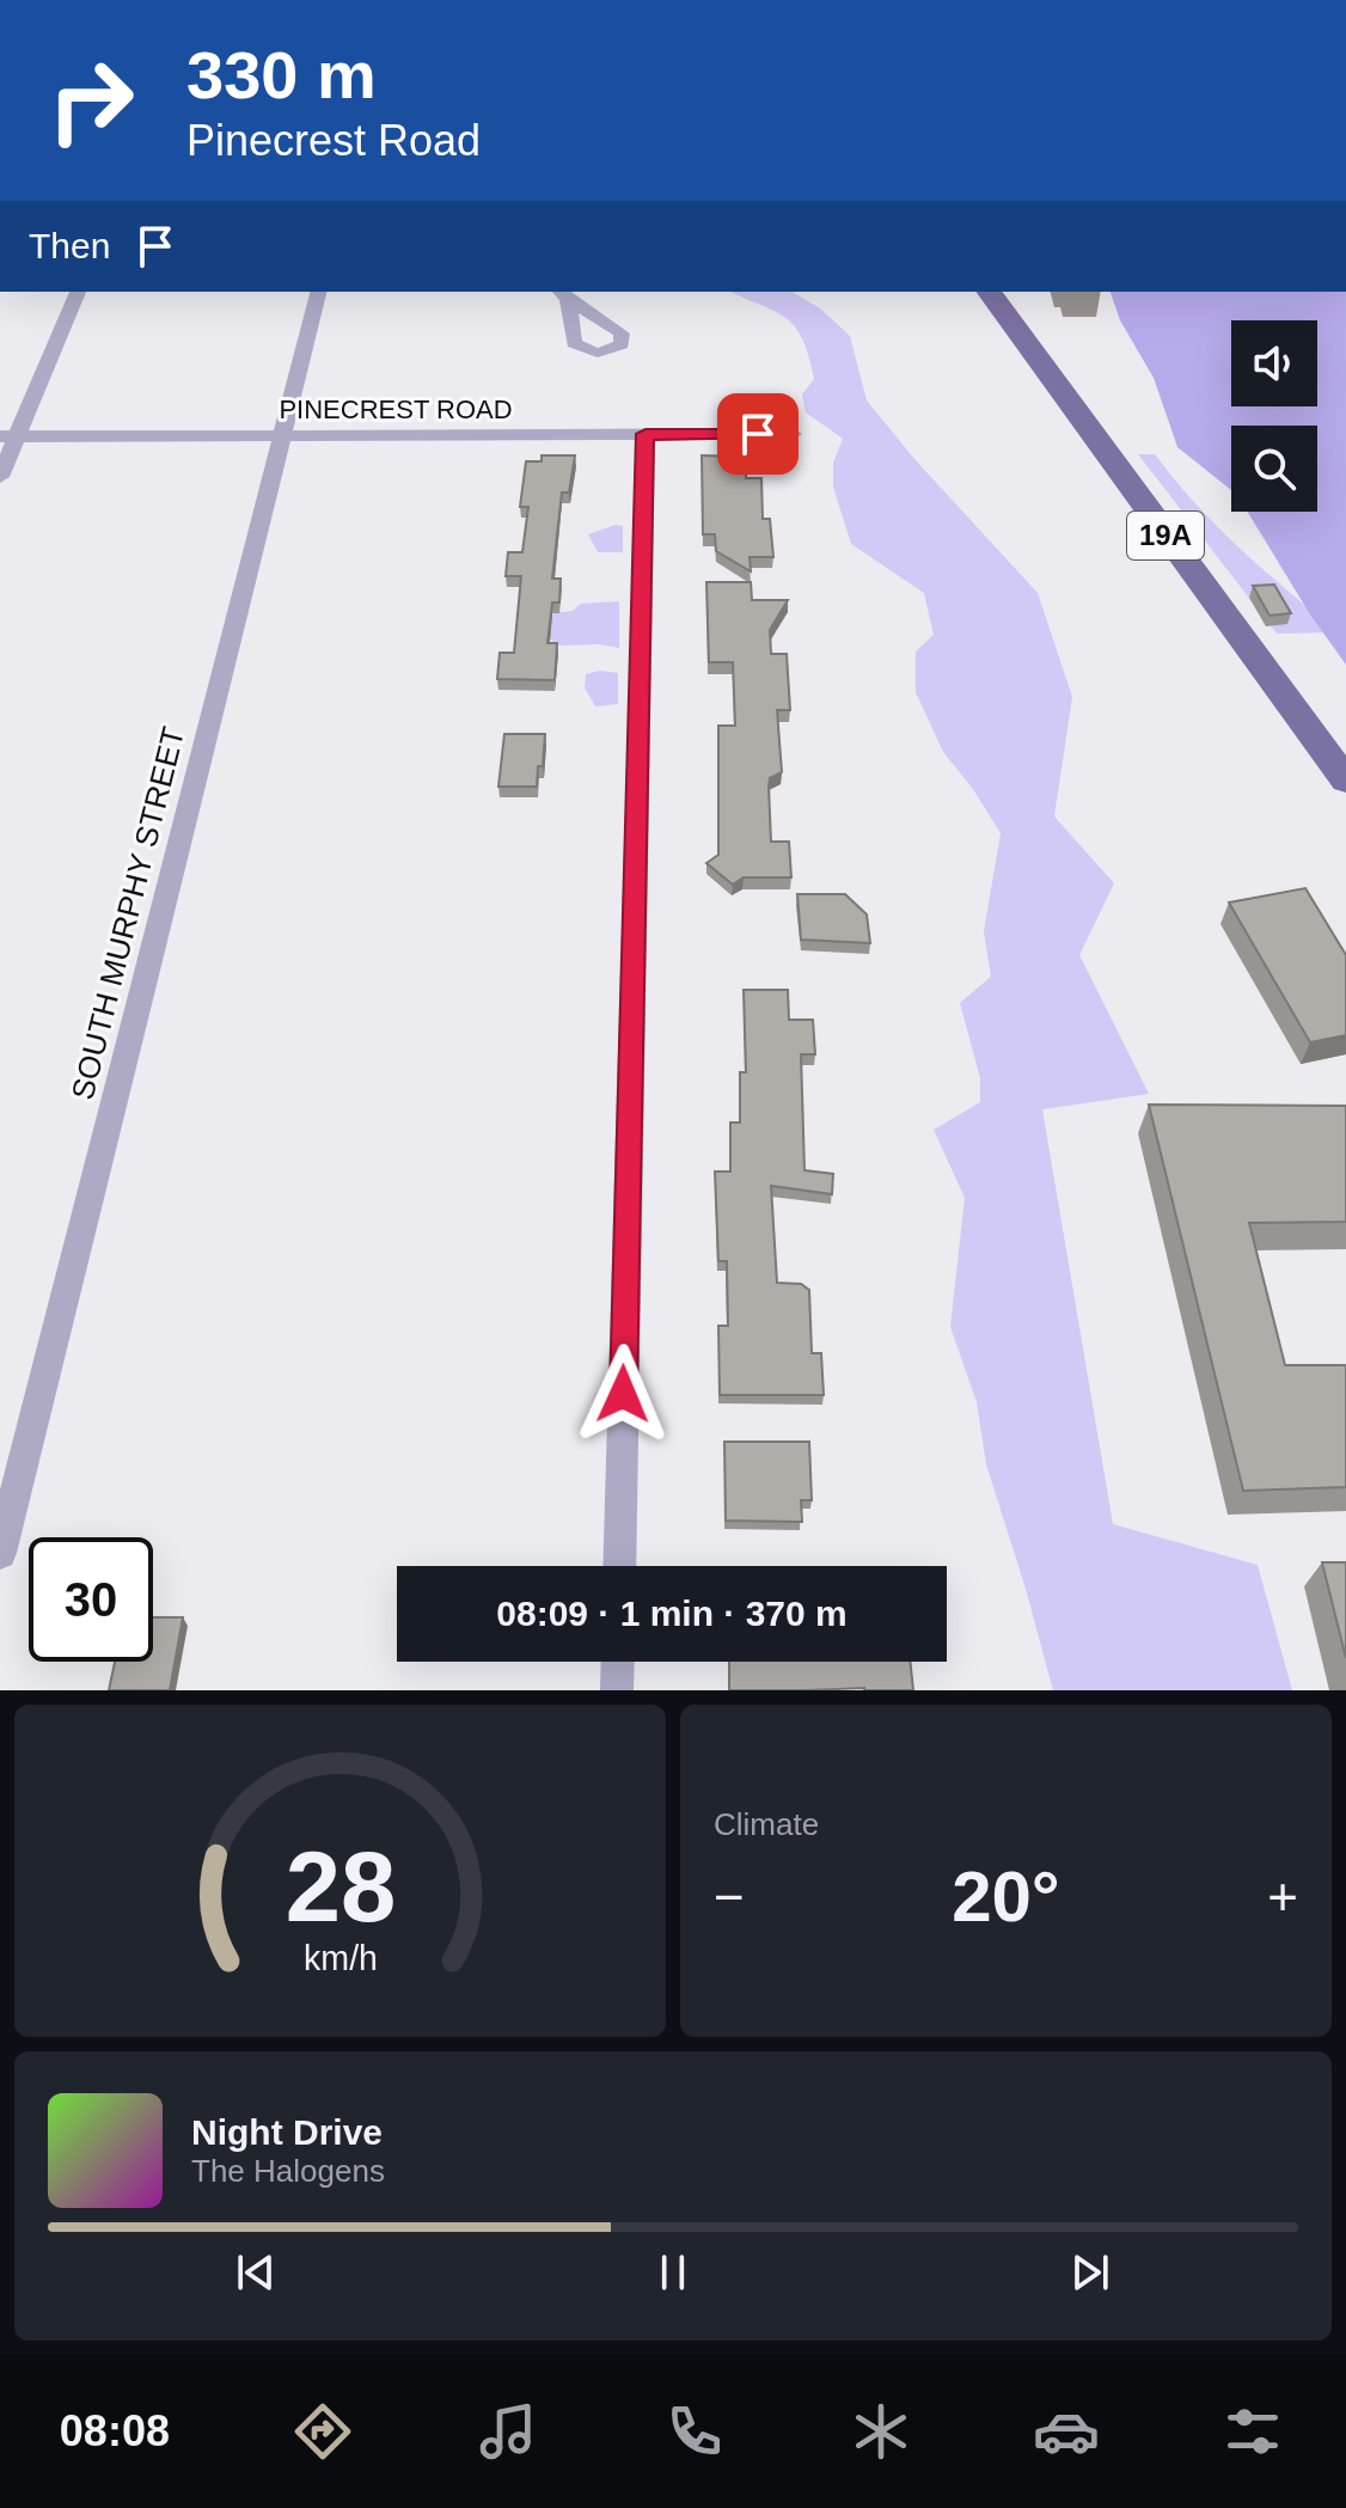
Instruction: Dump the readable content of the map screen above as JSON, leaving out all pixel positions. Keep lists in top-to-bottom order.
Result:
{
  "streets": {
    "main road": ["19A"],
    "street": ["PINECREST ROAD", "SOUTH MURPHY STREET"]
  },
  "crossings": [
    ["PINECREST ROAD", "SOUTH MURPHY STREET"]
  ],
  "page": {
    "turn": ["330 m", "Pinecrest Road"],
    "then": "Then",
    "limit": "30",
    "trip": "08:09 · 1 min · 370 m",
    "tile": "Climate",
    "heat": ["−", "20°", "+"],
    "song": ["Night Drive", "The Halogens"],
    "tabs": "08:08",
    "gauge": ["28", "km/h"]
  }
}
